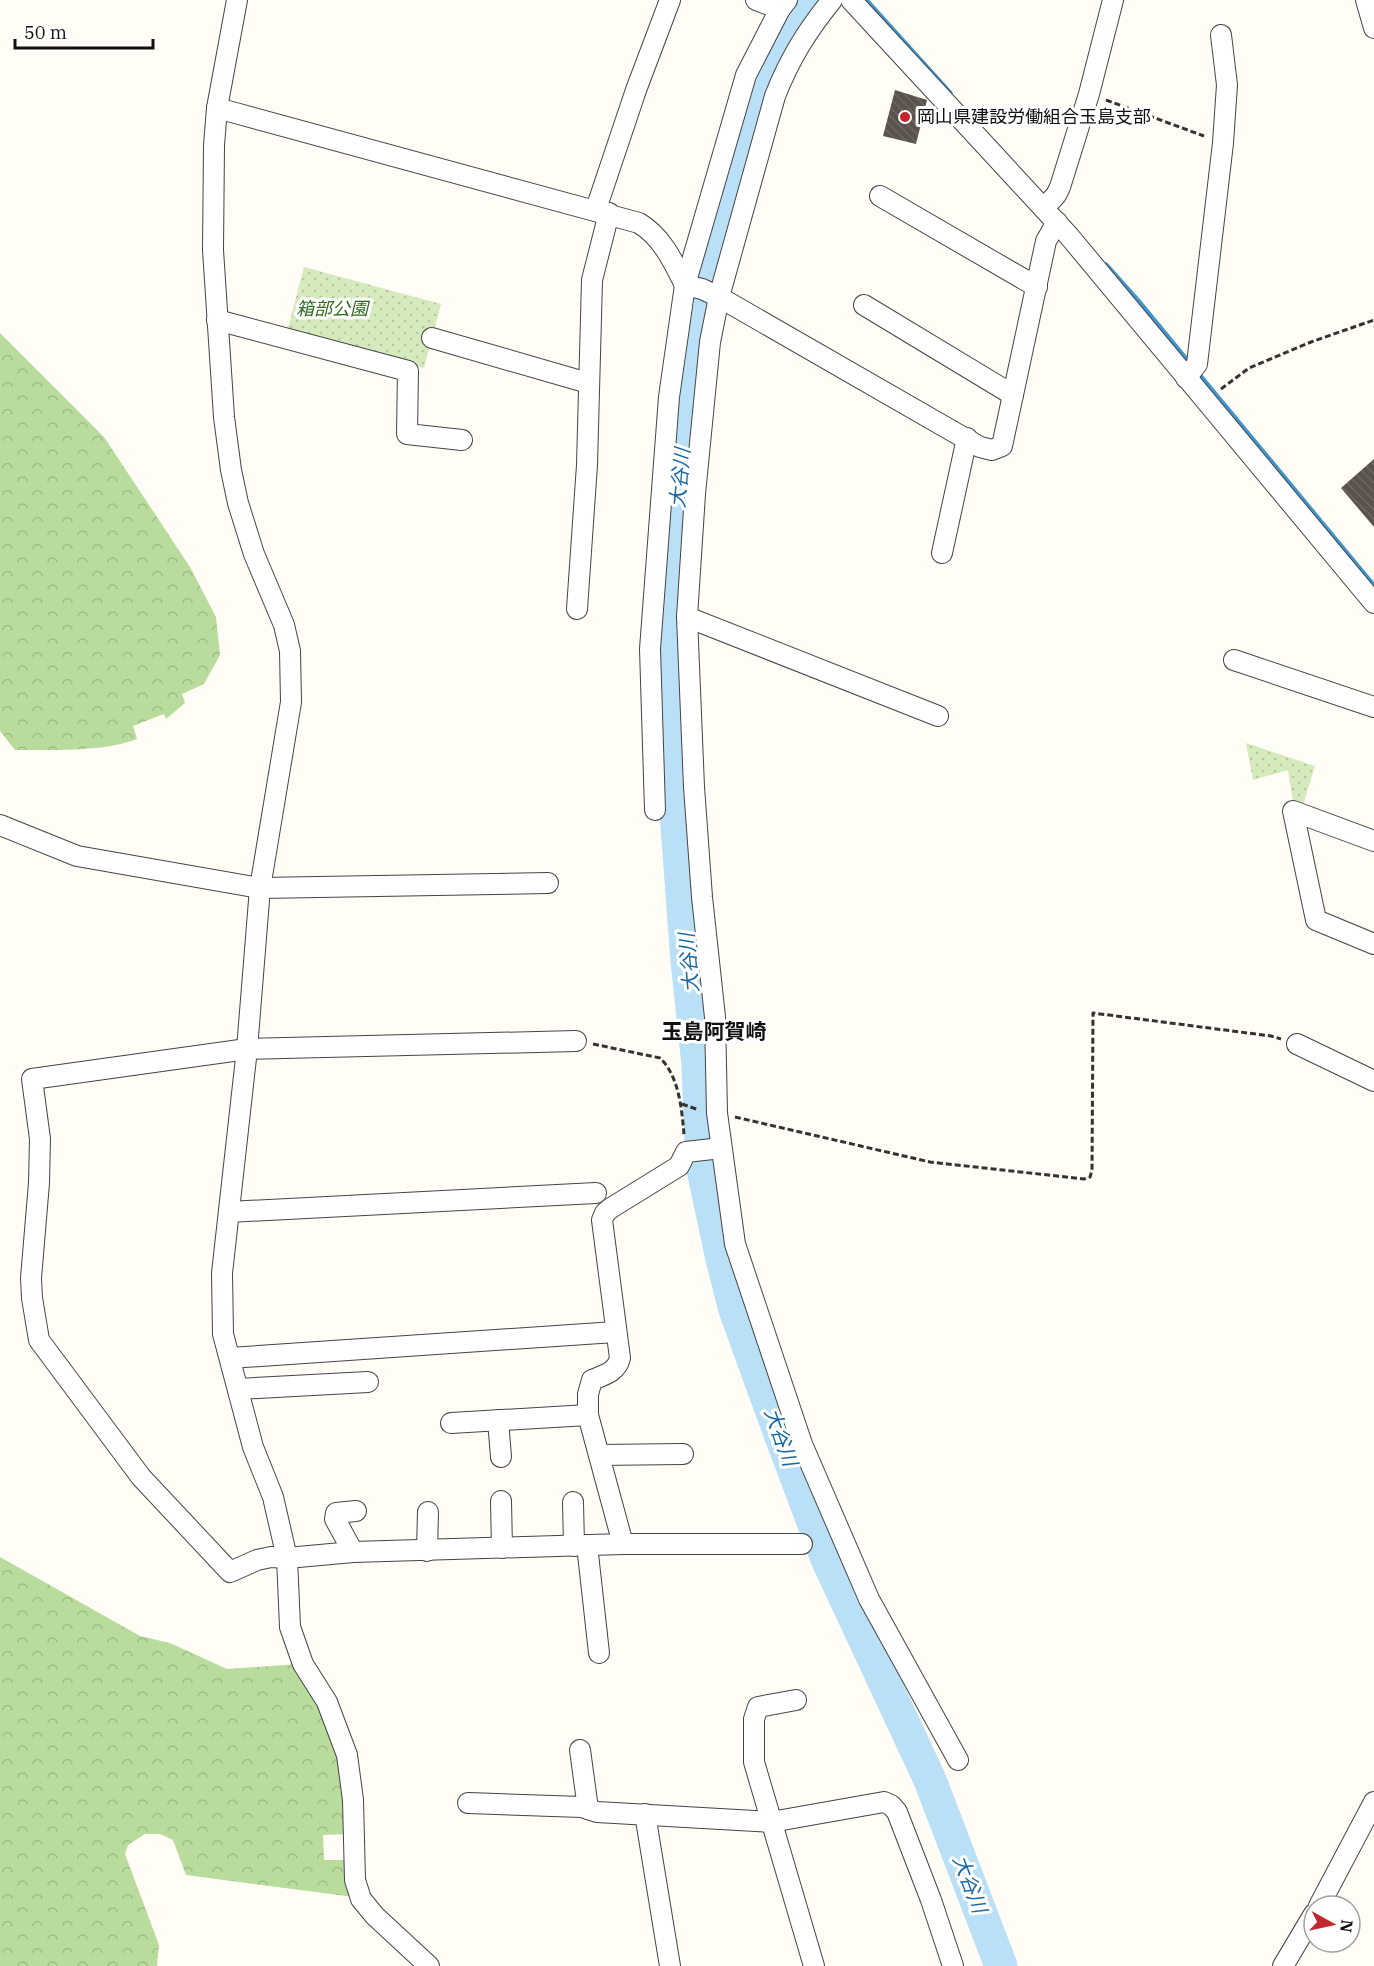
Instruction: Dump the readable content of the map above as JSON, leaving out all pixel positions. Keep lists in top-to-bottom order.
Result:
{
  "districts": ["玉島阿賀崎"],
  "water": ["大谷川"],
  "parks": ["箱部公園"],
  "places": ["岡山県建設労働組合玉島支部"],
  "scale_bar": "50 m",
  "north": "right"
}
